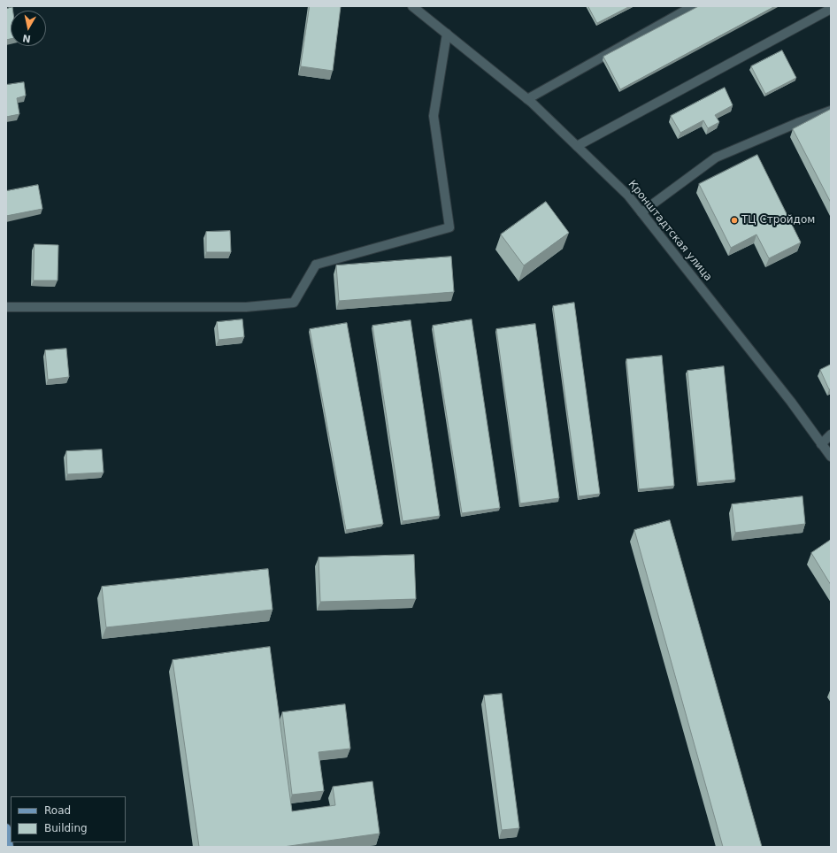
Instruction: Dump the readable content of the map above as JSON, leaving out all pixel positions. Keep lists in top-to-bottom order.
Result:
{
  "streets": {
    "street": ["Кронштадтская улица"]
  },
  "places": ["ТЦ Стройдом"],
  "legend": ["Road", "Building"],
  "north": "bottom"
}
